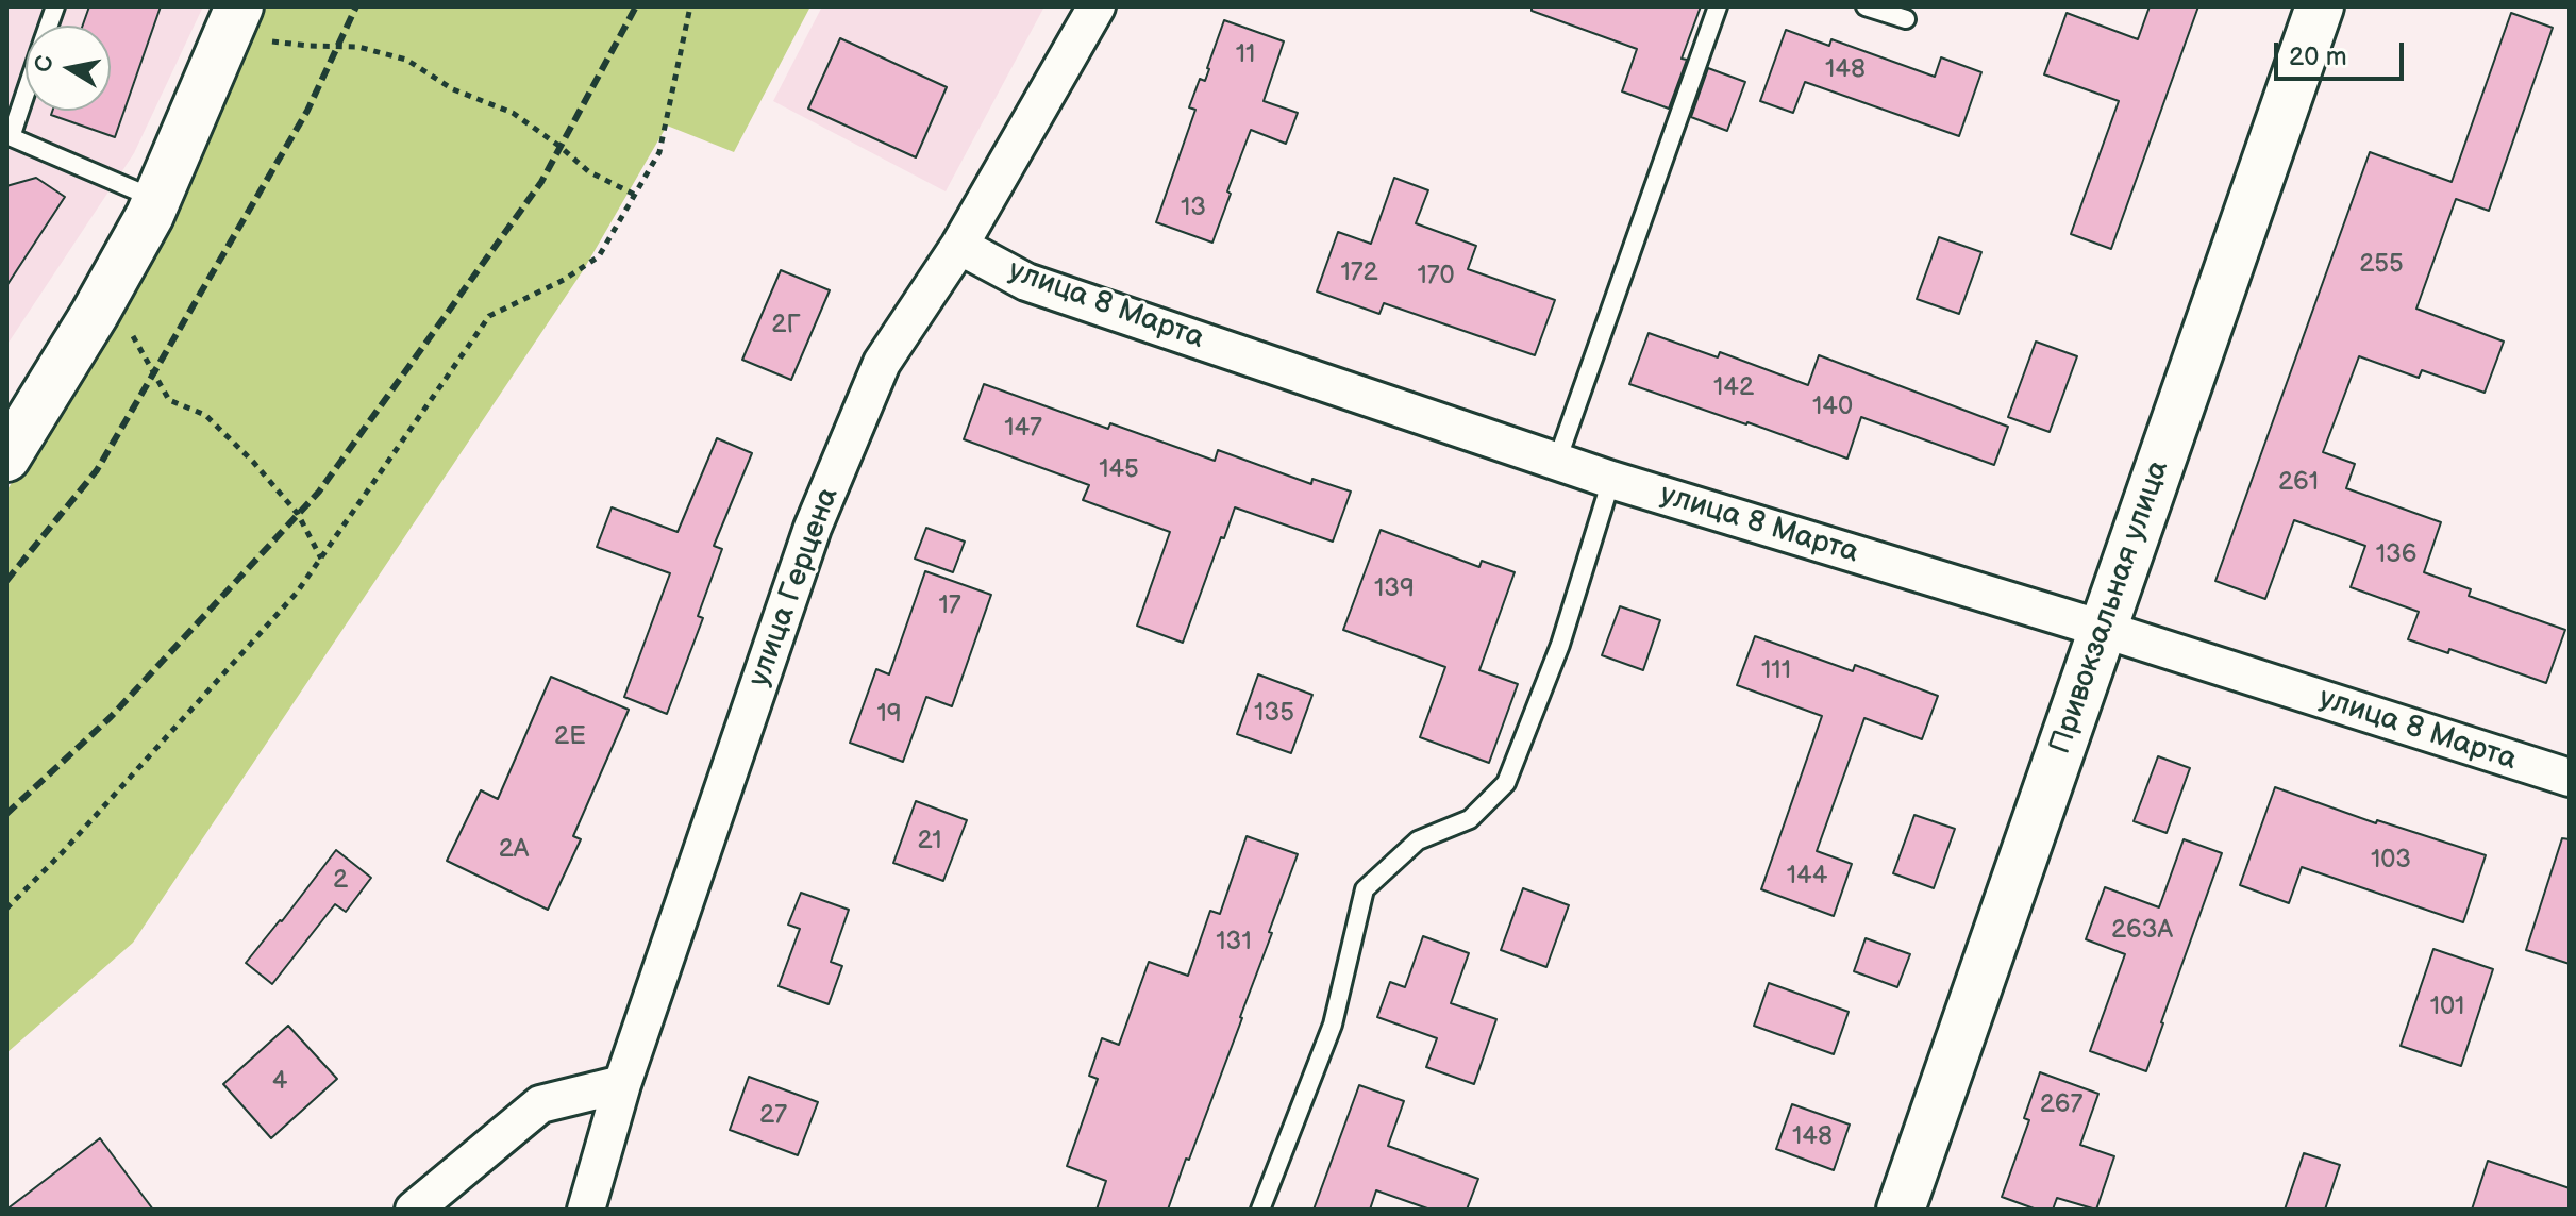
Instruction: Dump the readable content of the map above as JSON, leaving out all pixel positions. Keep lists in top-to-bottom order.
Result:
{
  "streets": {
    "street": ["улица 8 Марта", "улица Герцена", "Привокзальная улица"]
  },
  "crossings": [
    ["улица 8 Марта", "улица Герцена"],
    ["улица 8 Марта", "Привокзальная улица"]
  ],
  "house_numbers": [
    "11",
    "148",
    "13",
    "255",
    "172",
    "170",
    "2Г",
    "142",
    "140",
    "147",
    "145",
    "261",
    "136",
    "139",
    "17",
    "111",
    "135",
    "19",
    "2Е",
    "21",
    "2А",
    "103",
    "144",
    "2",
    "263А",
    "131",
    "101",
    "4",
    "267",
    "27",
    "148"
  ],
  "scale_bar": "20 m",
  "north": "left"
}
